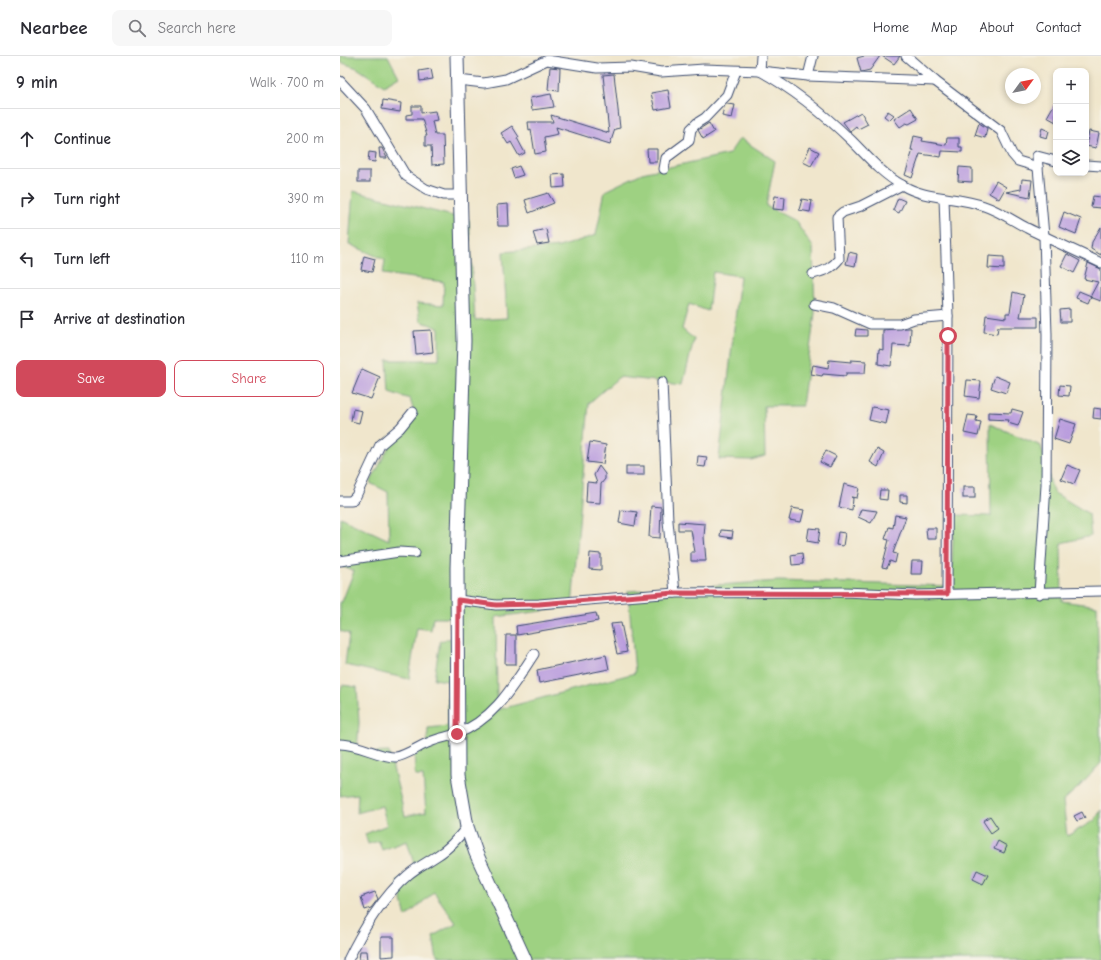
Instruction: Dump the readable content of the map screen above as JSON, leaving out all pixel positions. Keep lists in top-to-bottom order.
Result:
{
  "north": "top right",
  "page": {
    "header": "Nearbee",
    "search": "Search here",
    "nav": [
      "Home",
      "Map",
      "About",
      "Contact"
    ],
    "heading": ["9 min", "Walk · 700 m"],
    "map_buttons": ["+", "−"],
    "list": [
      ["Continue", "200 m"],
      ["Turn right", "390 m"],
      ["Turn left", "110 m"],
      "Arrive at destination"
    ],
    "buttons": ["Save", "Share"]
  }
}
